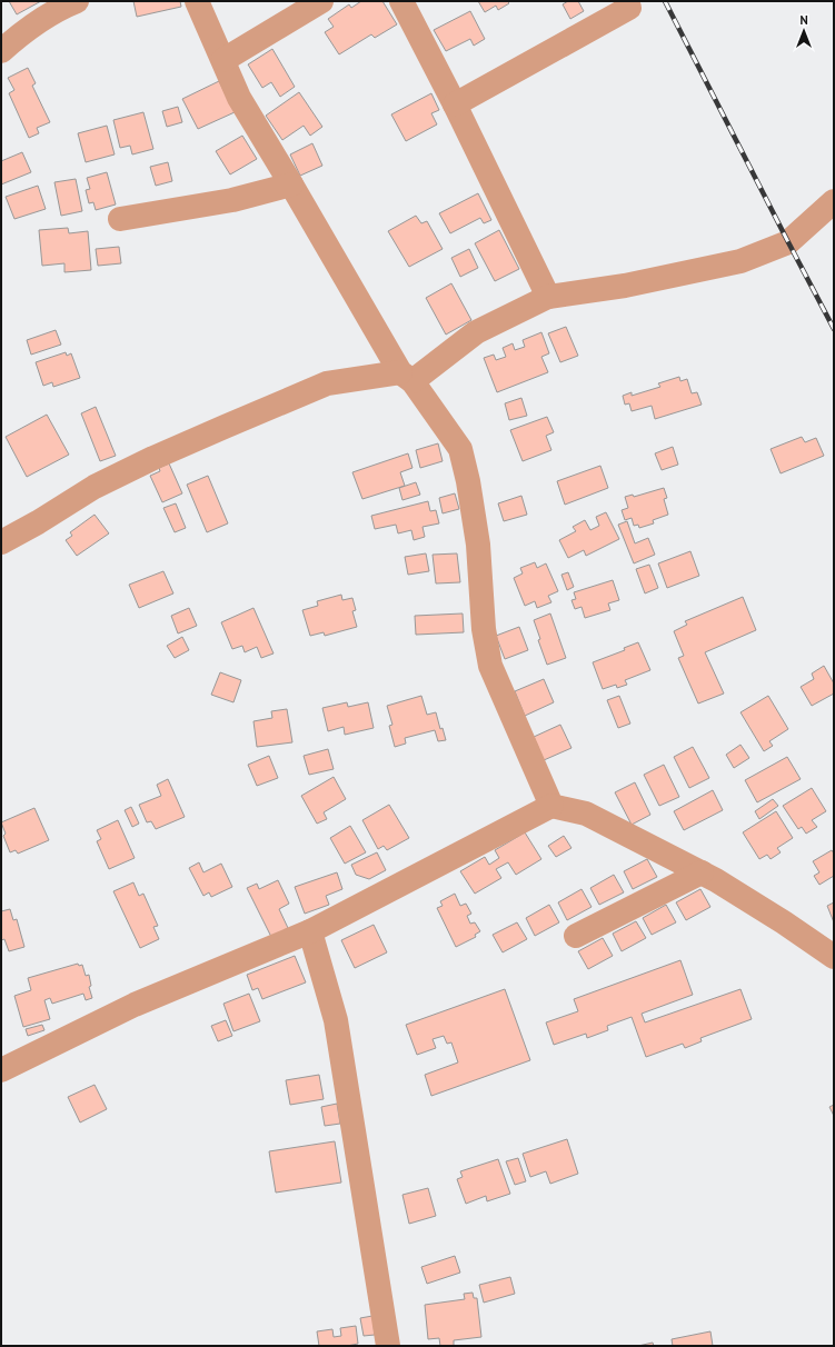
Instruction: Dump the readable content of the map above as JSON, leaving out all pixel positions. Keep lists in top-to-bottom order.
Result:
{
  "north": "top"
}
